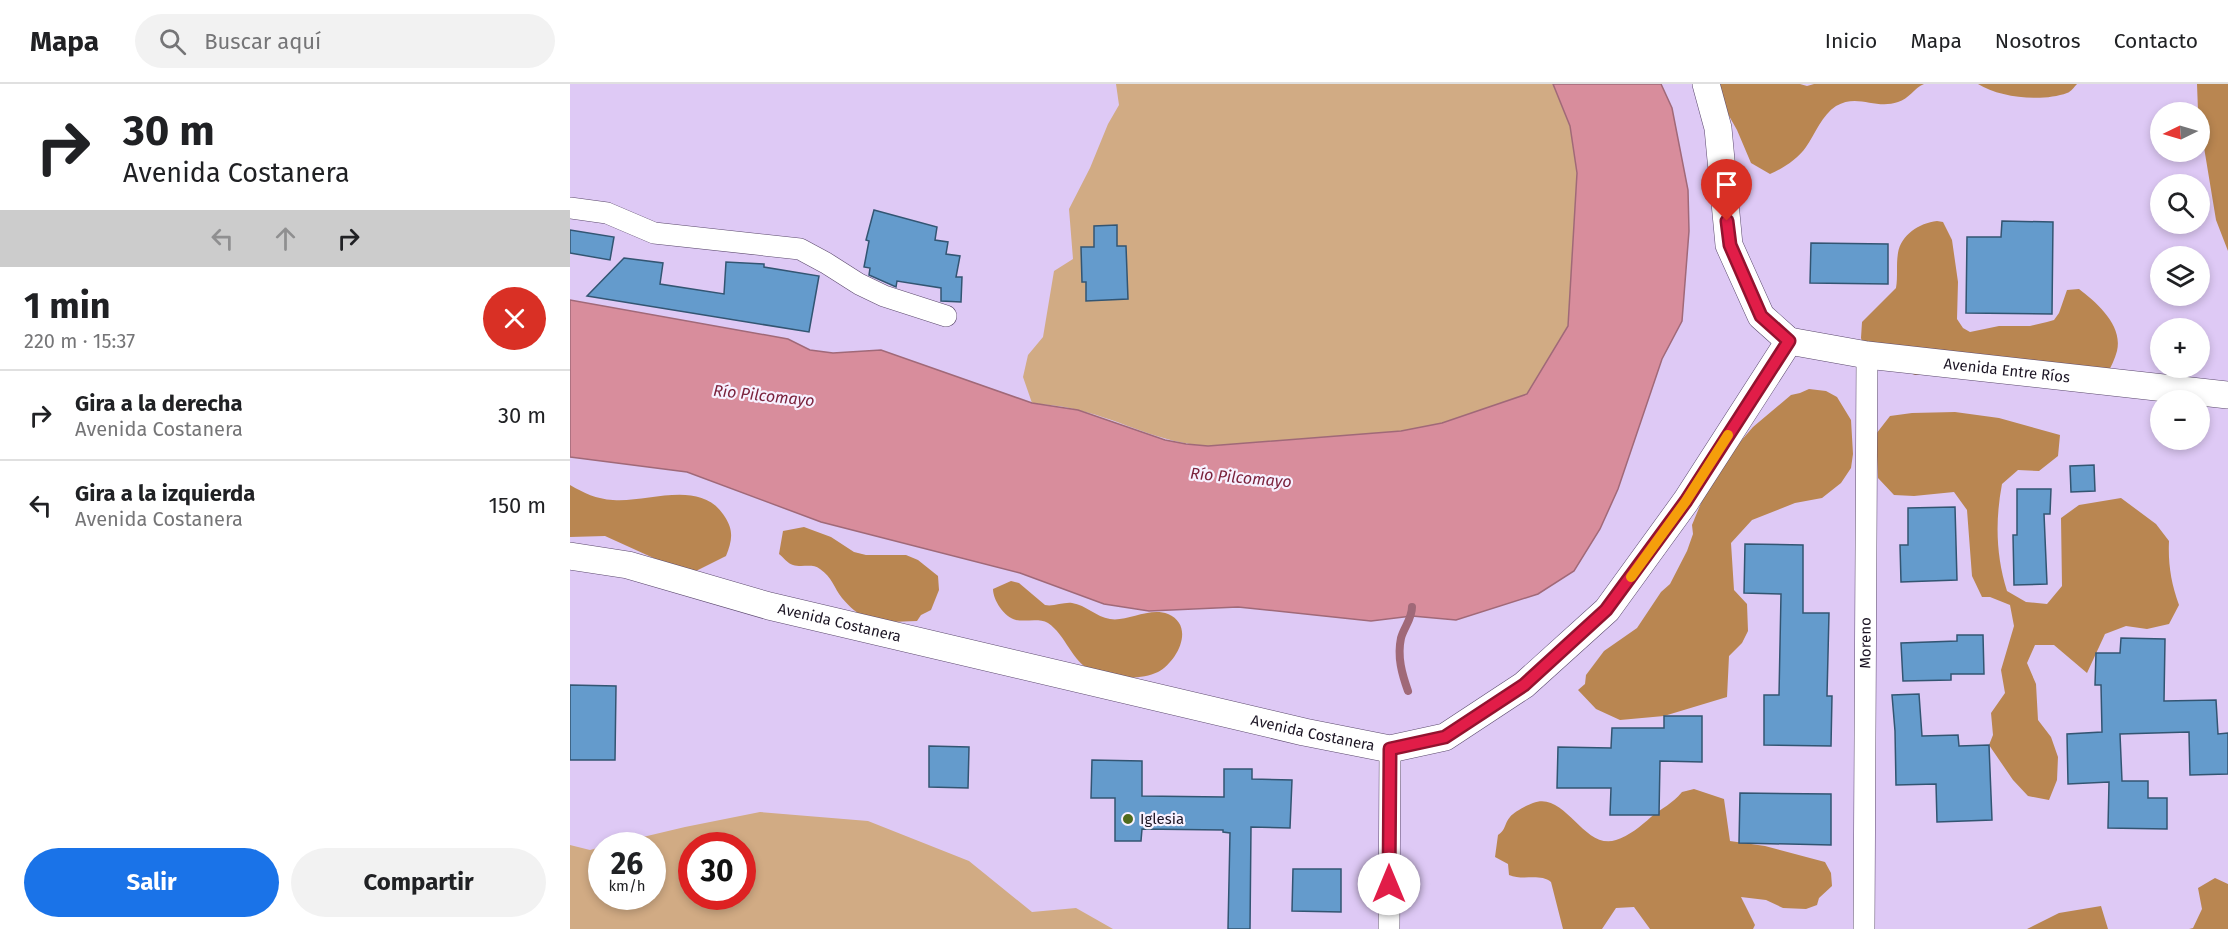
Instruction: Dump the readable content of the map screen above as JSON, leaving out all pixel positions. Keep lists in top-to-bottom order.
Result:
{
  "streets": {
    "street": ["Avenida Entre Ríos", "Avenida Costanera", "Moreno"]
  },
  "crossings": [
    ["Avenida Entre Ríos", "Avenida Costanera"],
    ["Avenida Entre Ríos", "Moreno"]
  ],
  "water": ["Río Pilcomayo"],
  "places": ["Iglesia"],
  "north": "left",
  "page": {
    "header": "Mapa",
    "search": "Buscar aquí",
    "nav": [
      "Inicio",
      "Mapa",
      "Nosotros",
      "Contacto"
    ],
    "turn": ["30 m", "Avenida Costanera"],
    "map_buttons": ["+", "−"],
    "heading": ["1 min", "220 m · 15:37"],
    "list": [
      {
        "name": "Gira a la derecha",
        "note": "Avenida Costanera",
        "value": "30 m"
      },
      {
        "name": "Gira a la izquierda",
        "note": "Avenida Costanera",
        "value": "150 m"
      }
    ],
    "speed": "26 km/h",
    "limit": "30",
    "buttons": ["Salir", "Compartir"]
  }
}
